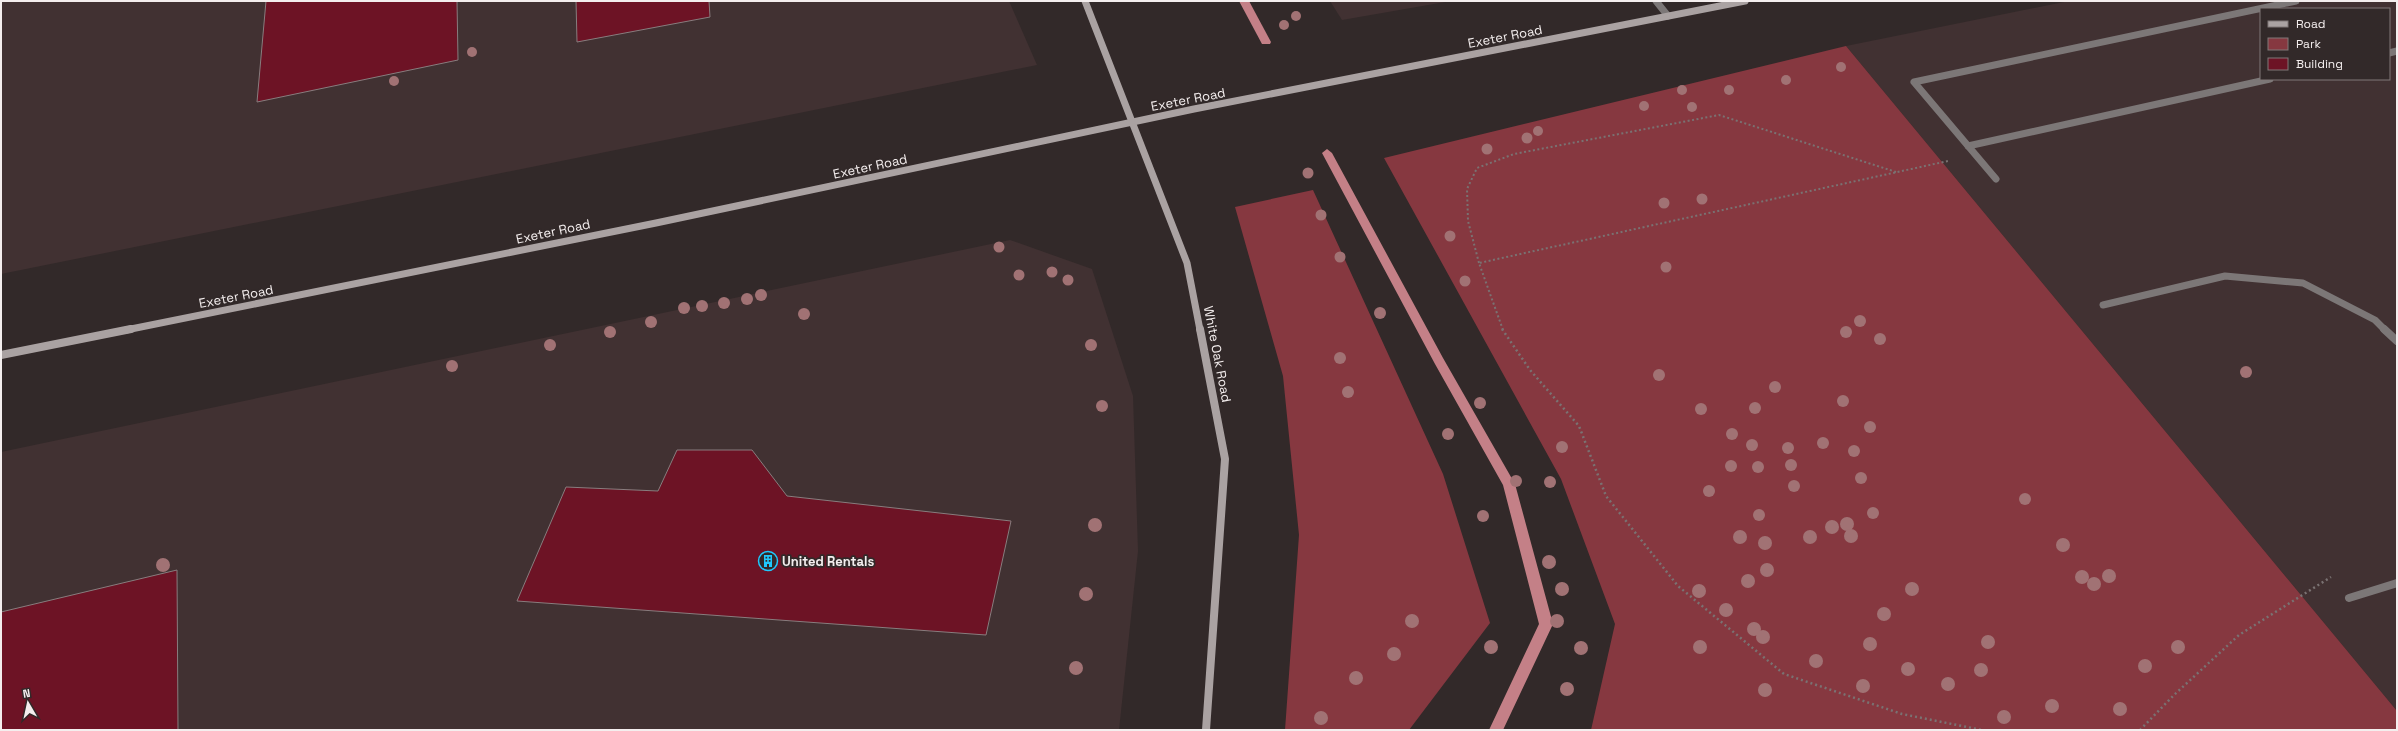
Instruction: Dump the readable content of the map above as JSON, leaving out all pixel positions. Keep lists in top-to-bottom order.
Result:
{
  "streets": {
    "main road": ["Exeter Road", "White Oak Road"]
  },
  "crossings": [
    ["Exeter Road", "White Oak Road"]
  ],
  "places": {
    "building": ["United Rentals"]
  },
  "legend": ["Road", "Park", "Building"],
  "north": "top"
}
